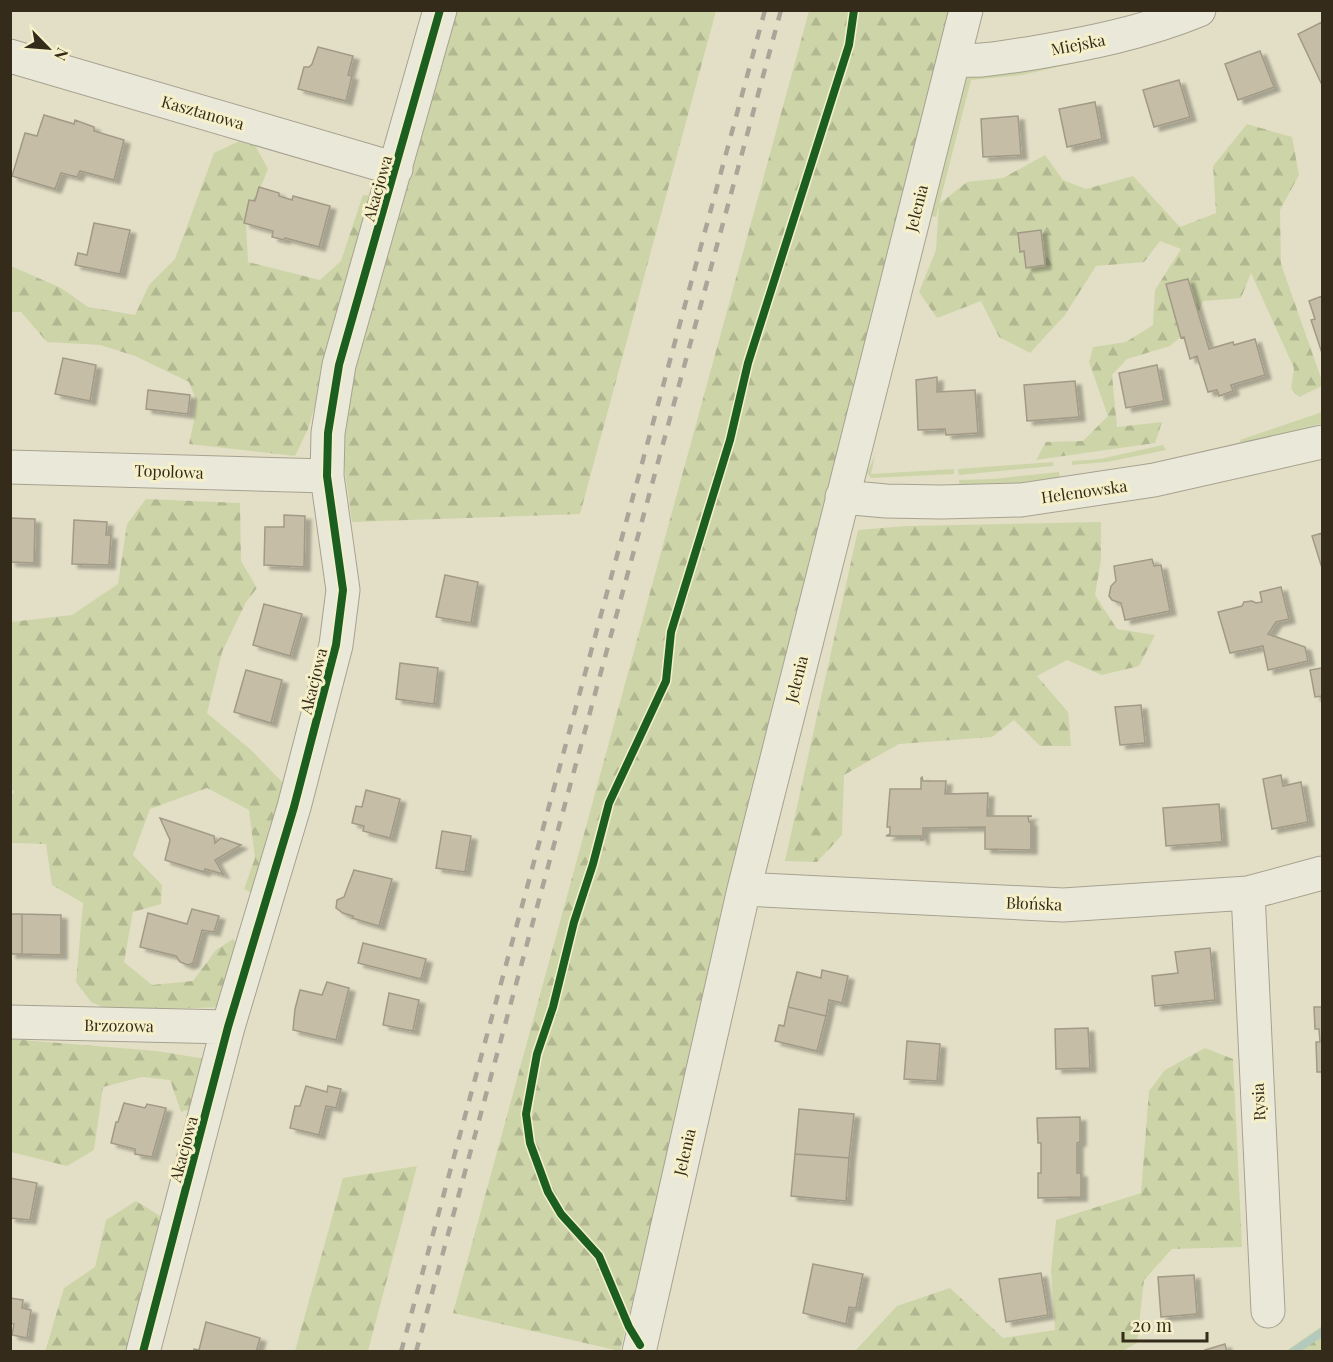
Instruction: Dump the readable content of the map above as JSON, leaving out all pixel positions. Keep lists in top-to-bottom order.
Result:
{
  "streets": {
    "street": [
      "Miejska",
      "Kasztanowa",
      "Akacjowa",
      "Jelenia",
      "Topolowa",
      "Helenowska",
      "Błońska",
      "Brzozowa",
      "Rysia"
    ]
  },
  "crossings": [
    ["Miejska", "Jelenia"],
    ["Kasztanowa", "Akacjowa"],
    ["Akacjowa", "Topolowa"],
    ["Akacjowa", "Brzozowa"],
    ["Jelenia", "Helenowska"],
    ["Jelenia", "Błońska"],
    ["Błońska", "Rysia"]
  ],
  "scale_bar": "20 m",
  "north": "bottom right"
}
